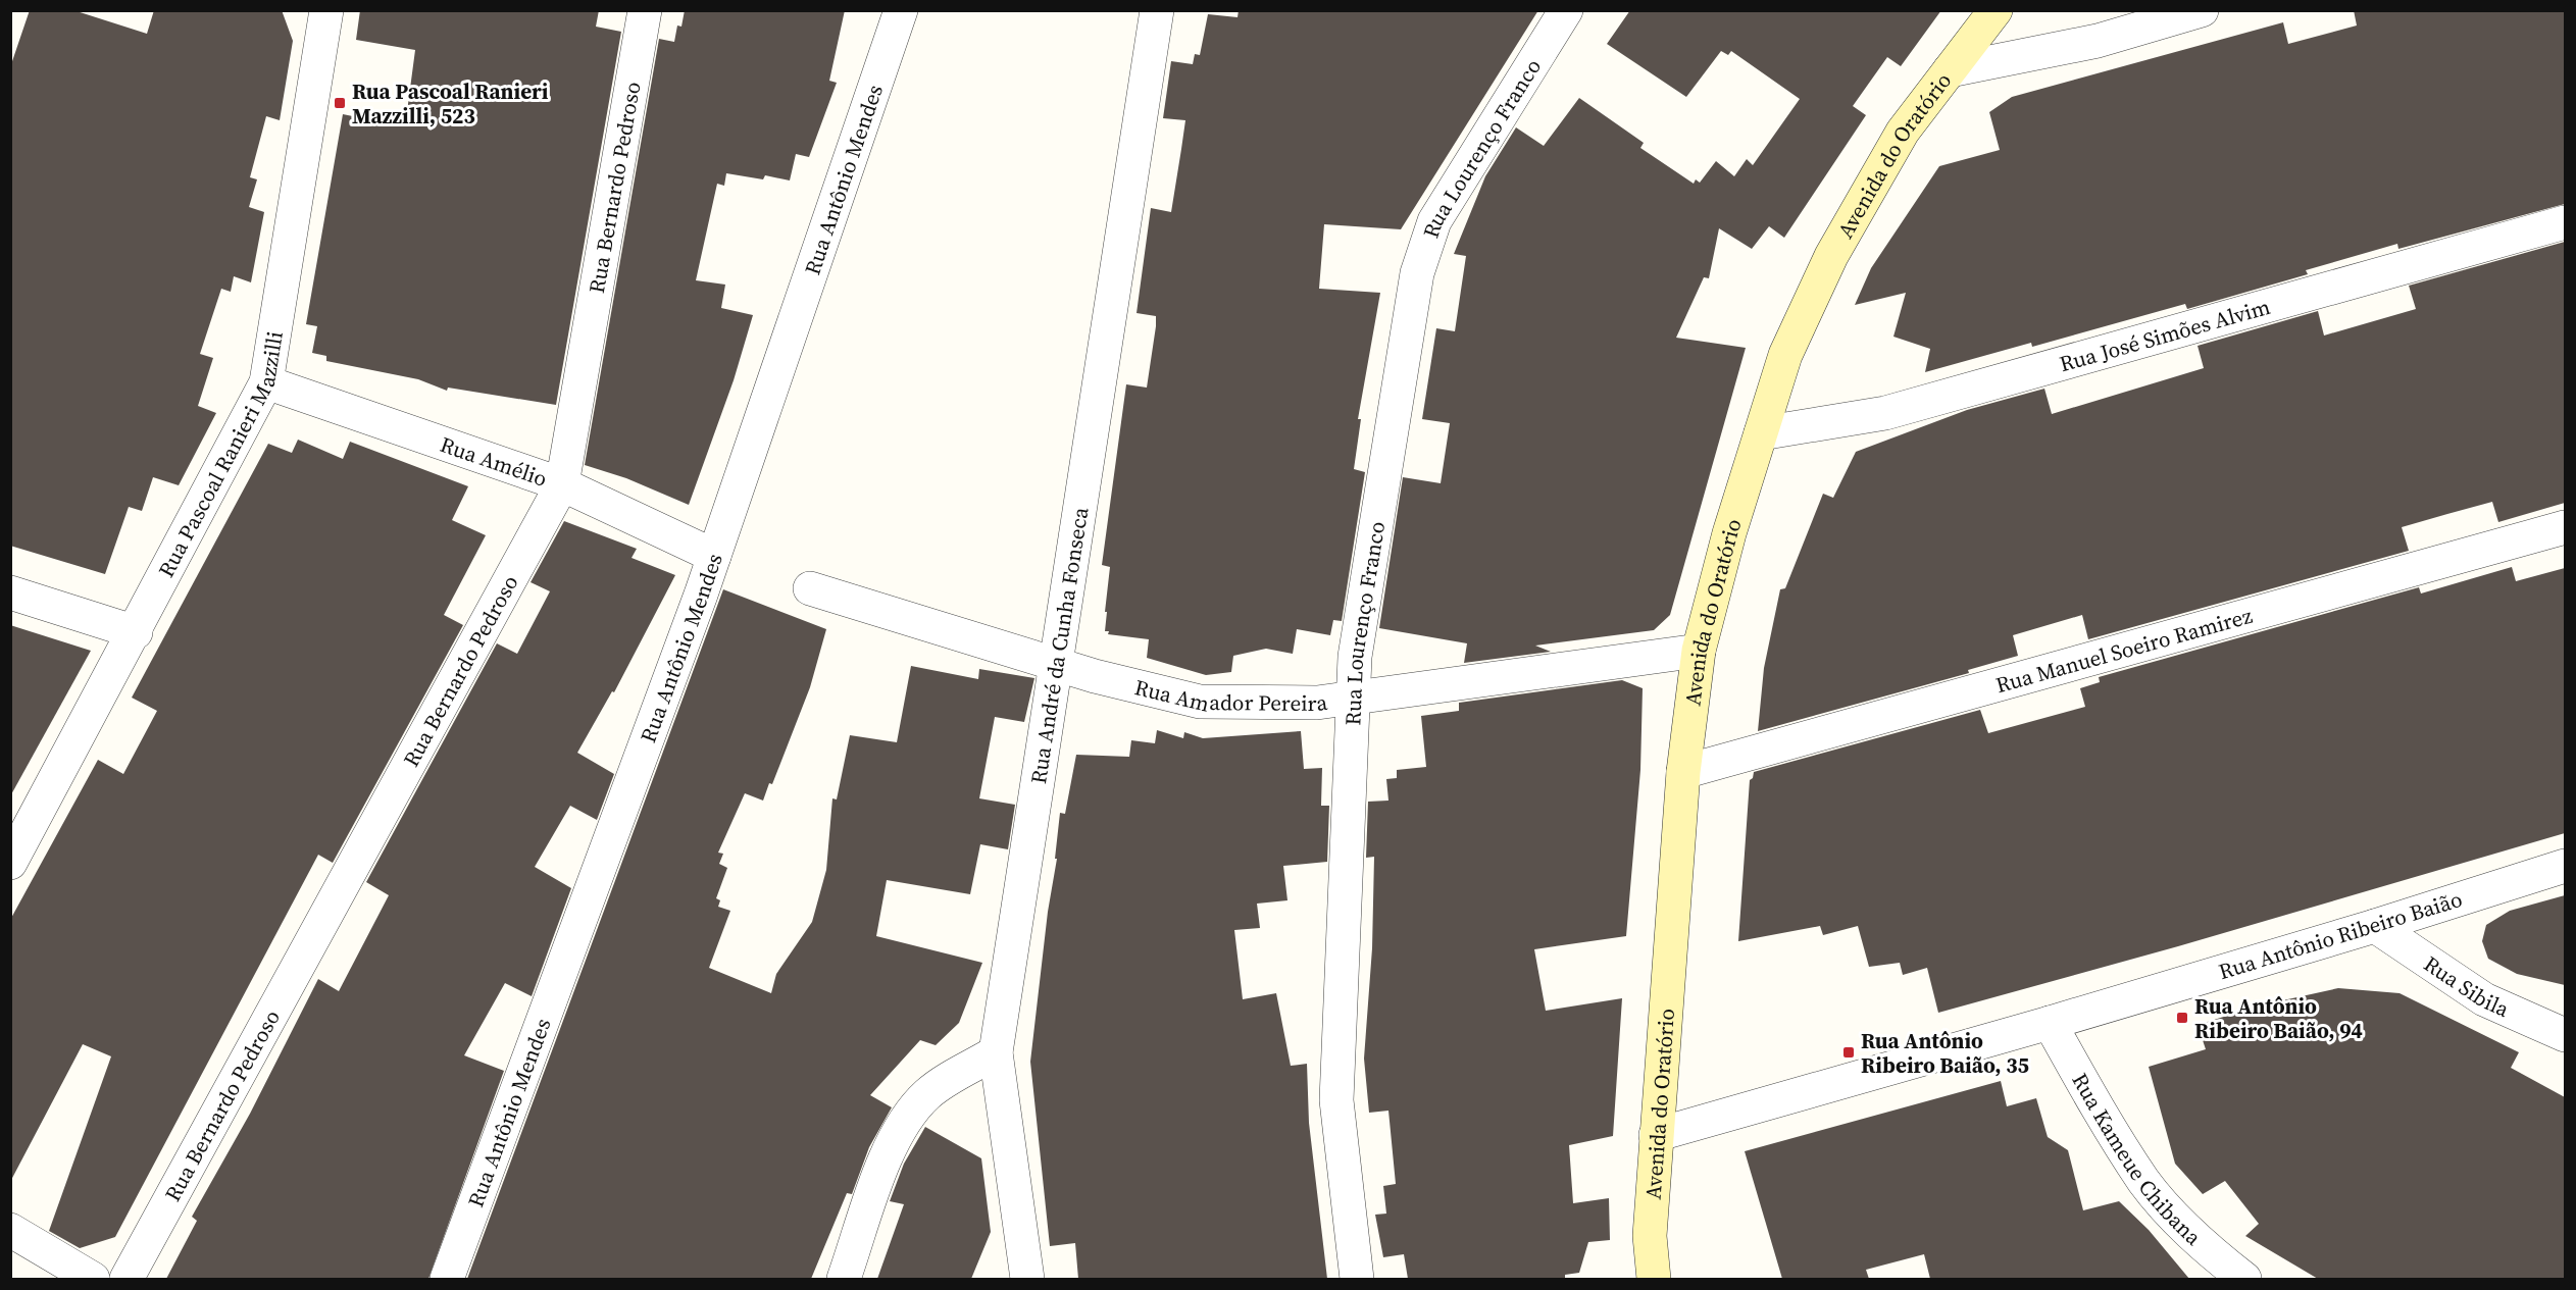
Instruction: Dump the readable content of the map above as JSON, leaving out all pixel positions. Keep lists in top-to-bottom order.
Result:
{
  "streets": {
    "main road": ["Avenida do Oratório"],
    "street": [
      "Rua Lourenço Franco",
      "Rua Antônio Mendes",
      "Rua Bernardo Pedroso",
      "Rua José Simões Alvim",
      "Rua Pascoal Ranieri Mazzilli",
      "Rua Amélio",
      "Rua André da Cunha Fonseca",
      "Rua Manuel Soeiro Ramirez",
      "Rua Amador Pereira",
      "Rua Antônio Ribeiro Baião",
      "Rua Sibila",
      "Rua Kameue Chibana"
    ]
  },
  "crossings": [
    ["Rua Lourenço Franco", "Rua Amador Pereira"],
    ["Avenida do Oratório", "Rua José Simões Alvim"],
    ["Avenida do Oratório", "Rua Manuel Soeiro Ramirez"],
    ["Avenida do Oratório", "Rua Amador Pereira"],
    ["Avenida do Oratório", "Rua Antônio Ribeiro Baião"],
    ["Rua Antônio Mendes", "Rua Amélio"],
    ["Rua Bernardo Pedroso", "Rua Amélio"],
    ["Rua Pascoal Ranieri Mazzilli", "Rua Amélio"],
    ["Rua André da Cunha Fonseca", "Rua Amador Pereira"],
    ["Rua Antônio Ribeiro Baião", "Rua Sibila"],
    ["Rua Antônio Ribeiro Baião", "Rua Kameue Chibana"]
  ],
  "places": {
    "transit": ["Rua Pascoal Ranieri Mazzilli, 523", "Rua Antônio Ribeiro Baião, 94", "Rua Antônio Ribeiro Baião, 35"]
  }
}
